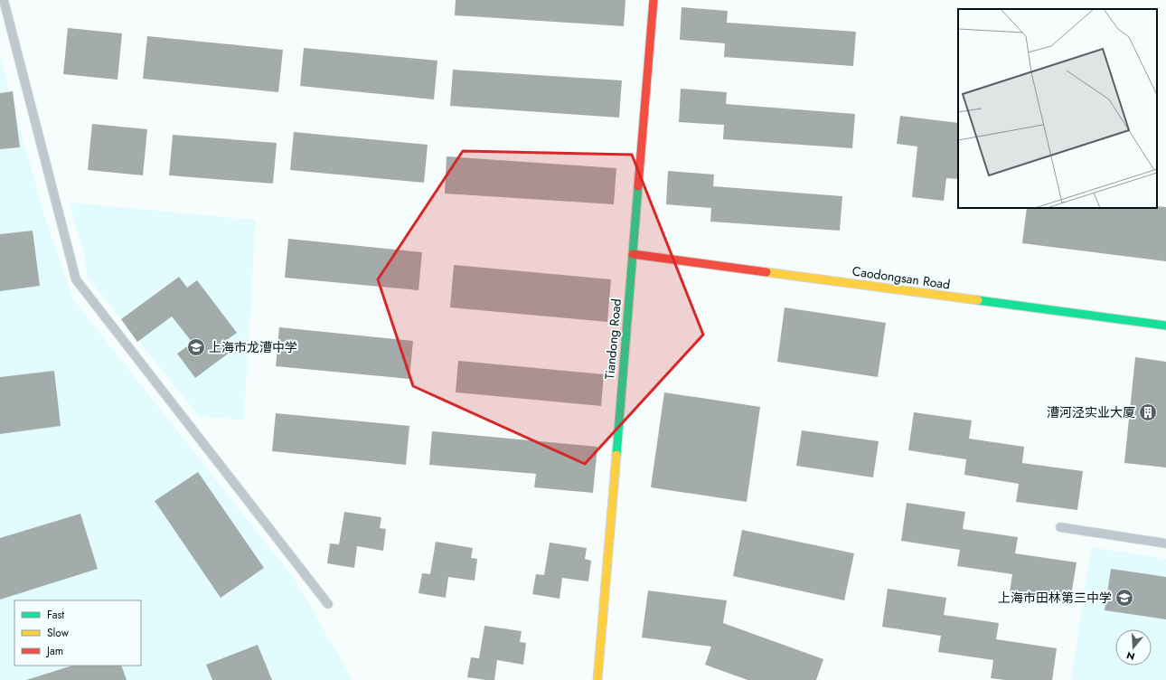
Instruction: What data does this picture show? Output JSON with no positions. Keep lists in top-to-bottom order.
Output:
{
  "streets": {
    "street": ["Caodongsan Road", "Tiandong Road"]
  },
  "crossings": [
    ["Caodongsan Road", "Tiandong Road"]
  ],
  "places": {
    "school or university": ["上海市龙漕中学", "上海市田林第三中学"],
    "building": ["漕河泾实业大厦"]
  },
  "legend": ["Fast", "Slow", "Jam"],
  "north": "bottom"
}
